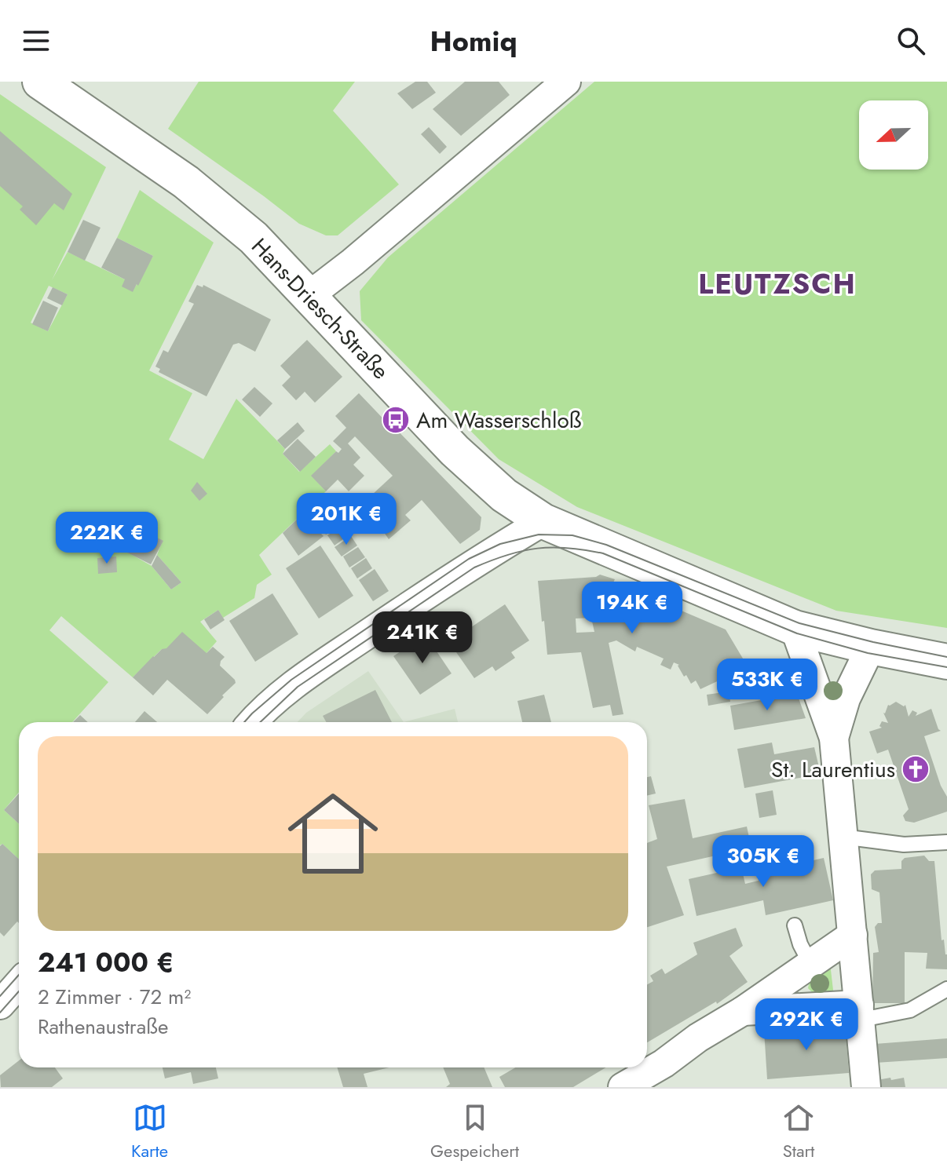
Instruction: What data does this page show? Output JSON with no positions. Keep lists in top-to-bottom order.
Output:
{
  "streets": {
    "main road": ["Hans-Driesch-Straße"]
  },
  "districts": ["LEUTZSCH"],
  "places": {
    "bus stop": ["Am Wasserschloß"],
    "church": ["St. Laurentius"]
  },
  "north": "left",
  "page": {
    "header": "Homiq",
    "price": [
      "201K €",
      "222K €",
      "194K €",
      "241K €",
      "533K €",
      "305K €",
      "292K €"
    ],
    "list": [
      {
        "name": "241 000 €",
        "note": "2 Zimmer · 72 m² · Rathenaustraße"
      }
    ],
    "tabs": ["Karte", "Gespeichert", "Start"]
  }
}
